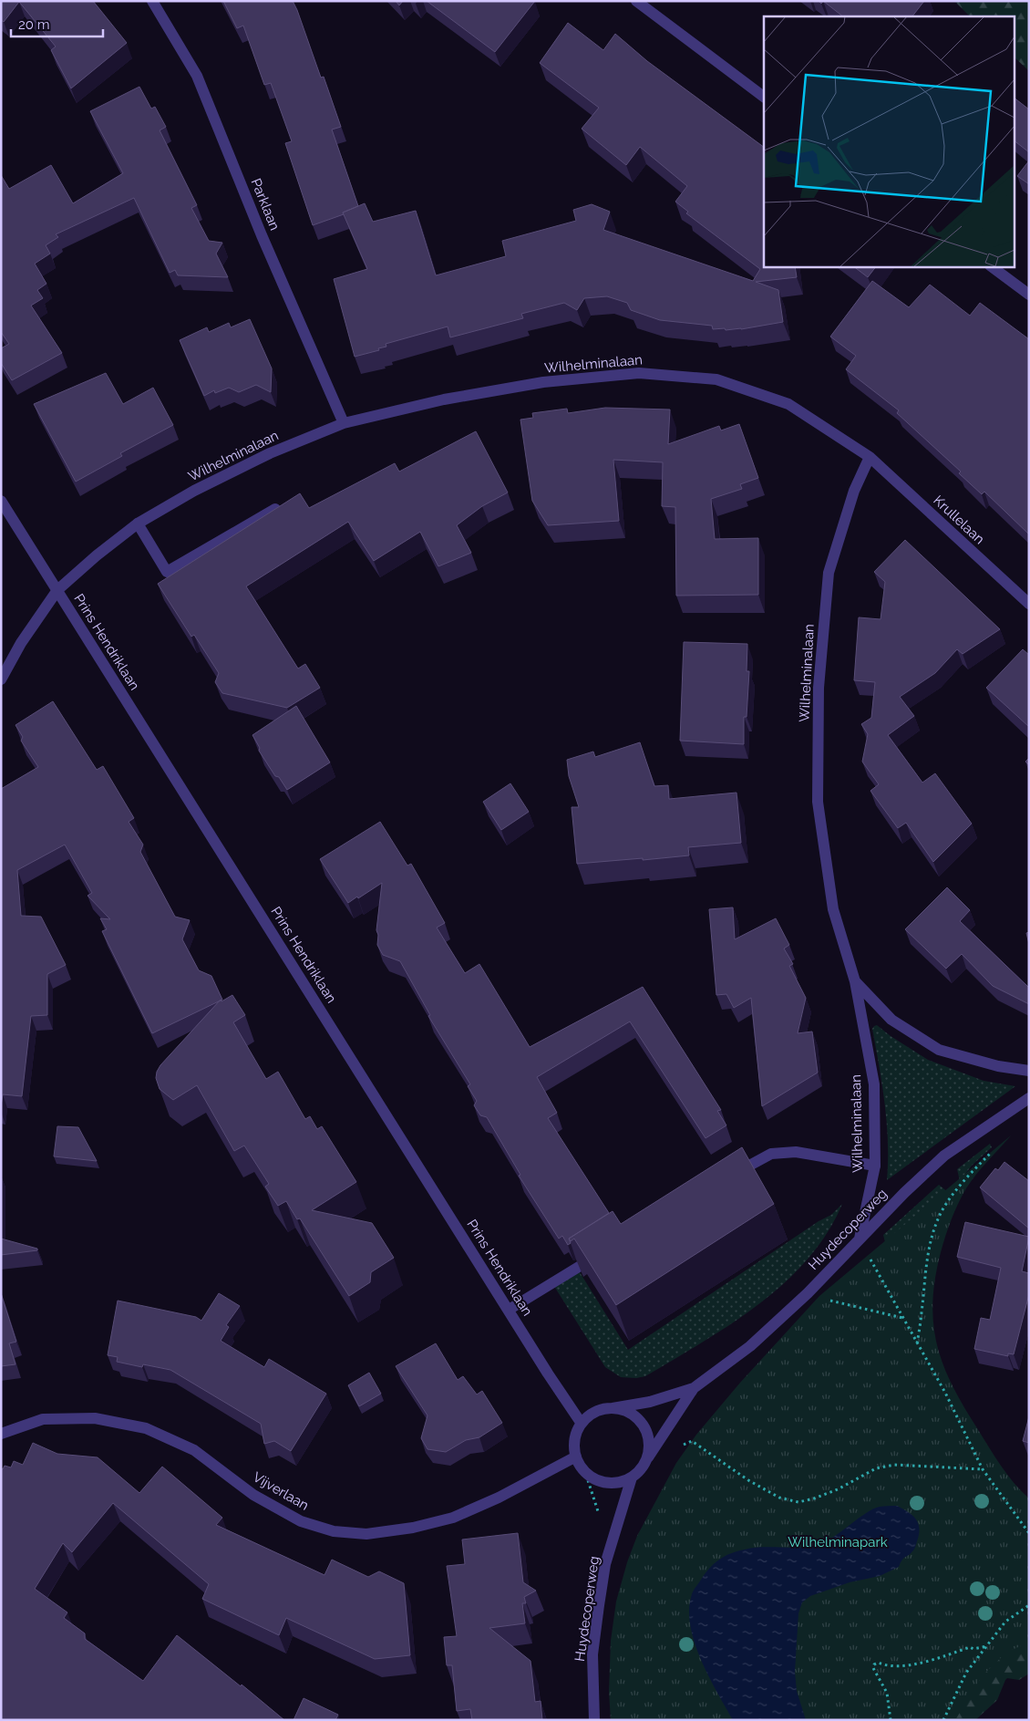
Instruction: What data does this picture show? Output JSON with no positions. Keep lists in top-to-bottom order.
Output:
{
  "streets": {
    "street": [
      "Parklaan",
      "Wilhelminalaan",
      "Krullelaan",
      "Prins Hendriklaan",
      "Huydecoperweg",
      "Vijverlaan"
    ]
  },
  "crossings": [
    ["Parklaan", "Wilhelminalaan"],
    ["Wilhelminalaan", "Krullelaan"],
    ["Wilhelminalaan", "Prins Hendriklaan"],
    ["Wilhelminalaan", "Huydecoperweg"],
    ["Prins Hendriklaan", "Huydecoperweg"],
    ["Prins Hendriklaan", "Vijverlaan"],
    ["Huydecoperweg", "Vijverlaan"]
  ],
  "parks": ["Wilhelminapark"],
  "scale_bar": "20 m"
}
